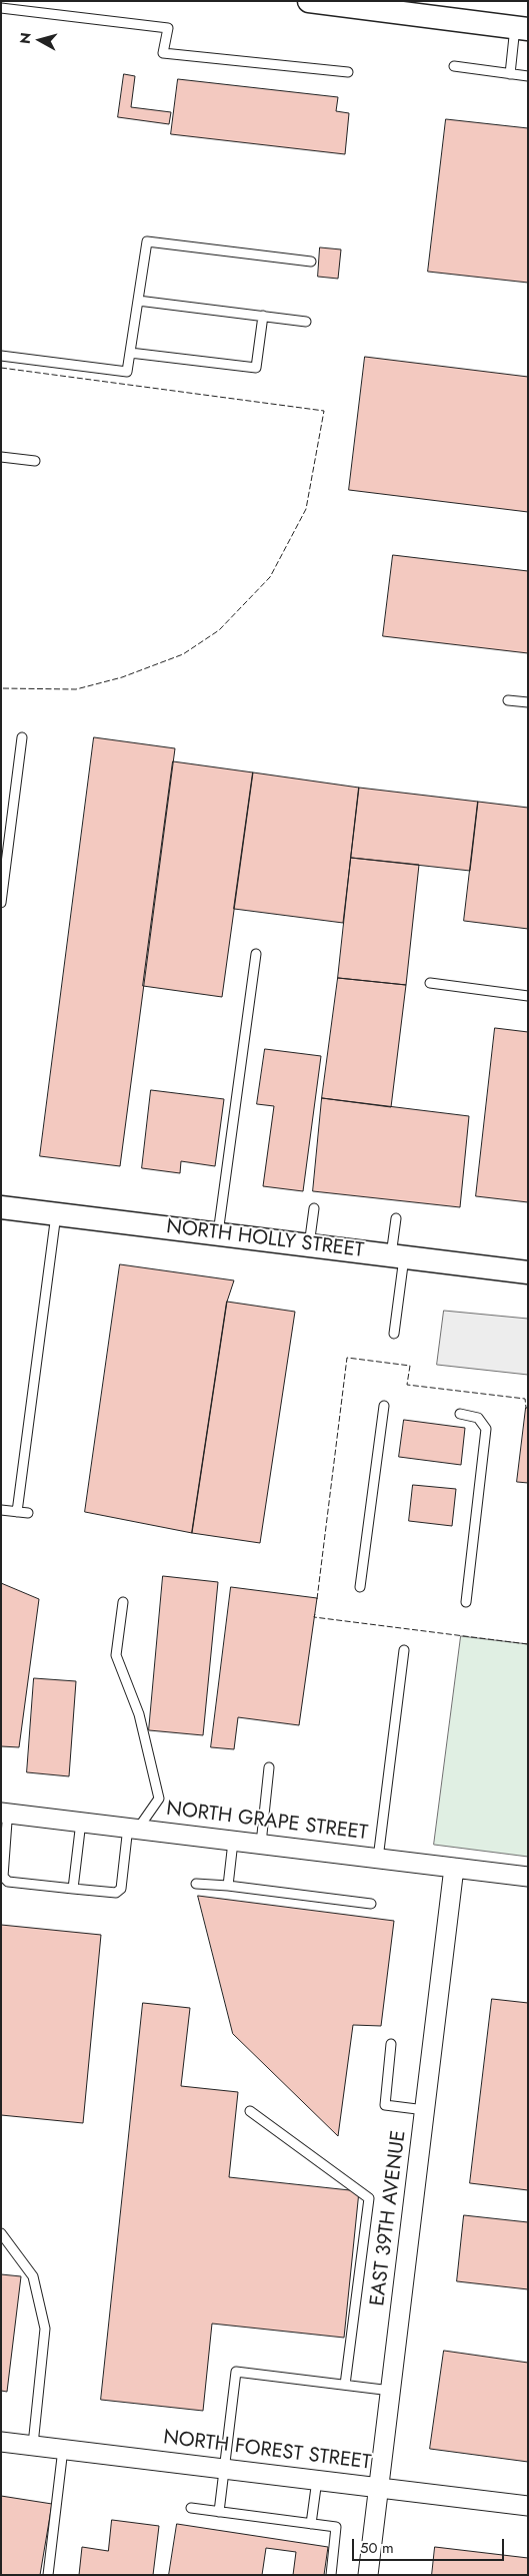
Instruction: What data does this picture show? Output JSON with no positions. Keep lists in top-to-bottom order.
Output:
{
  "streets": {
    "street": [
      "NORTH HOLLY STREET",
      "NORTH GRAPE STREET",
      "EAST 39TH AVENUE",
      "NORTH FOREST STREET"
    ]
  },
  "crossings": [
    ["NORTH GRAPE STREET", "EAST 39TH AVENUE"],
    ["EAST 39TH AVENUE", "NORTH FOREST STREET"]
  ],
  "scale_bar": "50 m",
  "north": "left"
}
